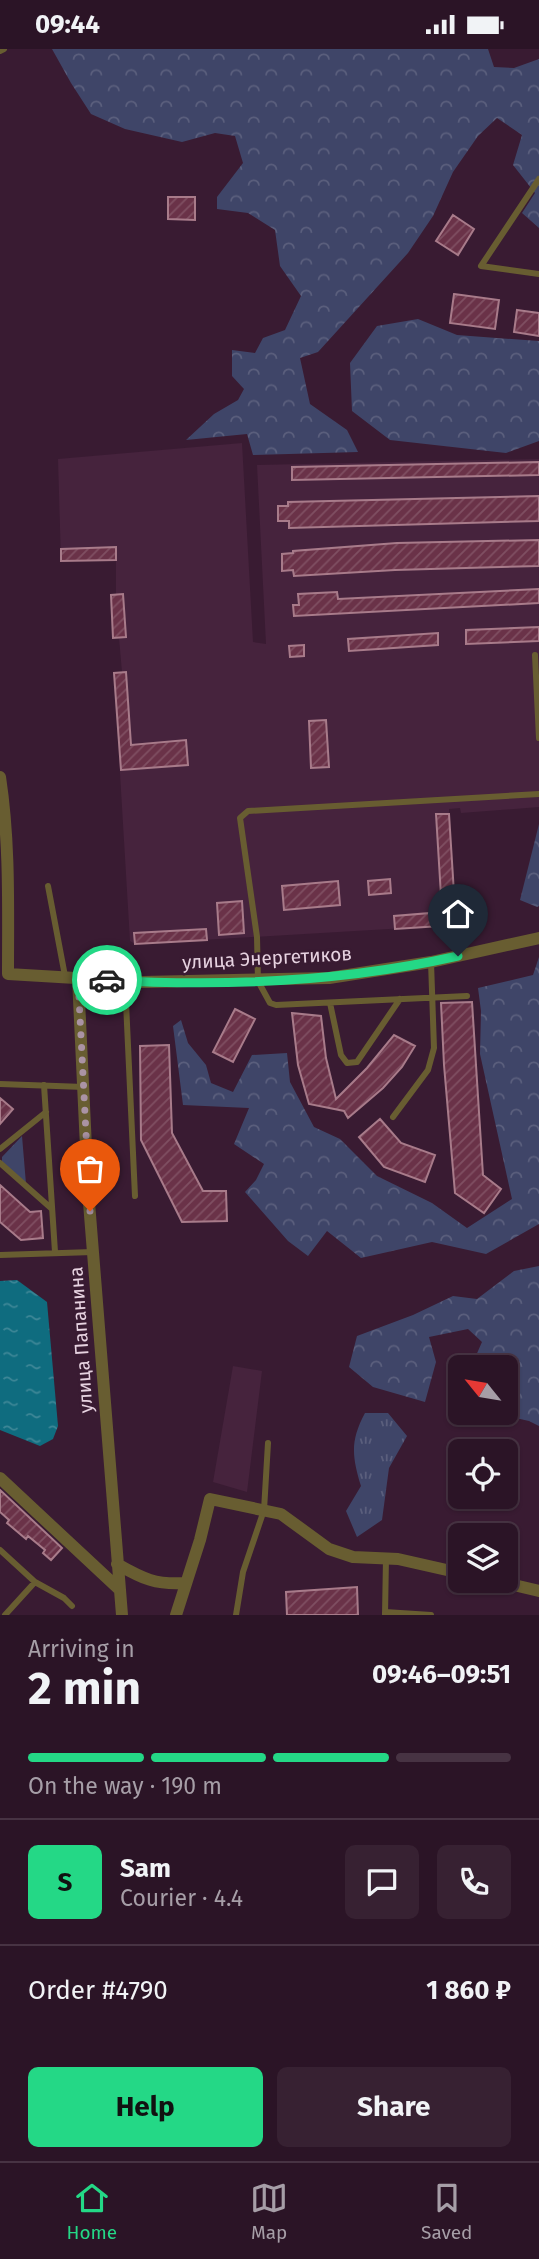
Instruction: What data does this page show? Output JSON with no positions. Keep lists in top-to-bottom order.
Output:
{
  "streets": {
    "street": ["улица Энергетиков", "улица Папанина"]
  },
  "crossings": [
    ["улица Энергетиков", "улица Папанина"]
  ],
  "north": "top left",
  "page": {
    "status": "09:44",
    "heading": ["2 min", "Arriving in", "09:46–09:51"],
    "panel": [
      "Sam",
      "Courier · 4.4",
      "Order #4790",
      "1 860 ₽"
    ],
    "bar": "On the way · 190 m",
    "round": "S",
    "buttons": ["Help", "Share"],
    "tabs": ["Home", "Map", "Saved"]
  }
}
